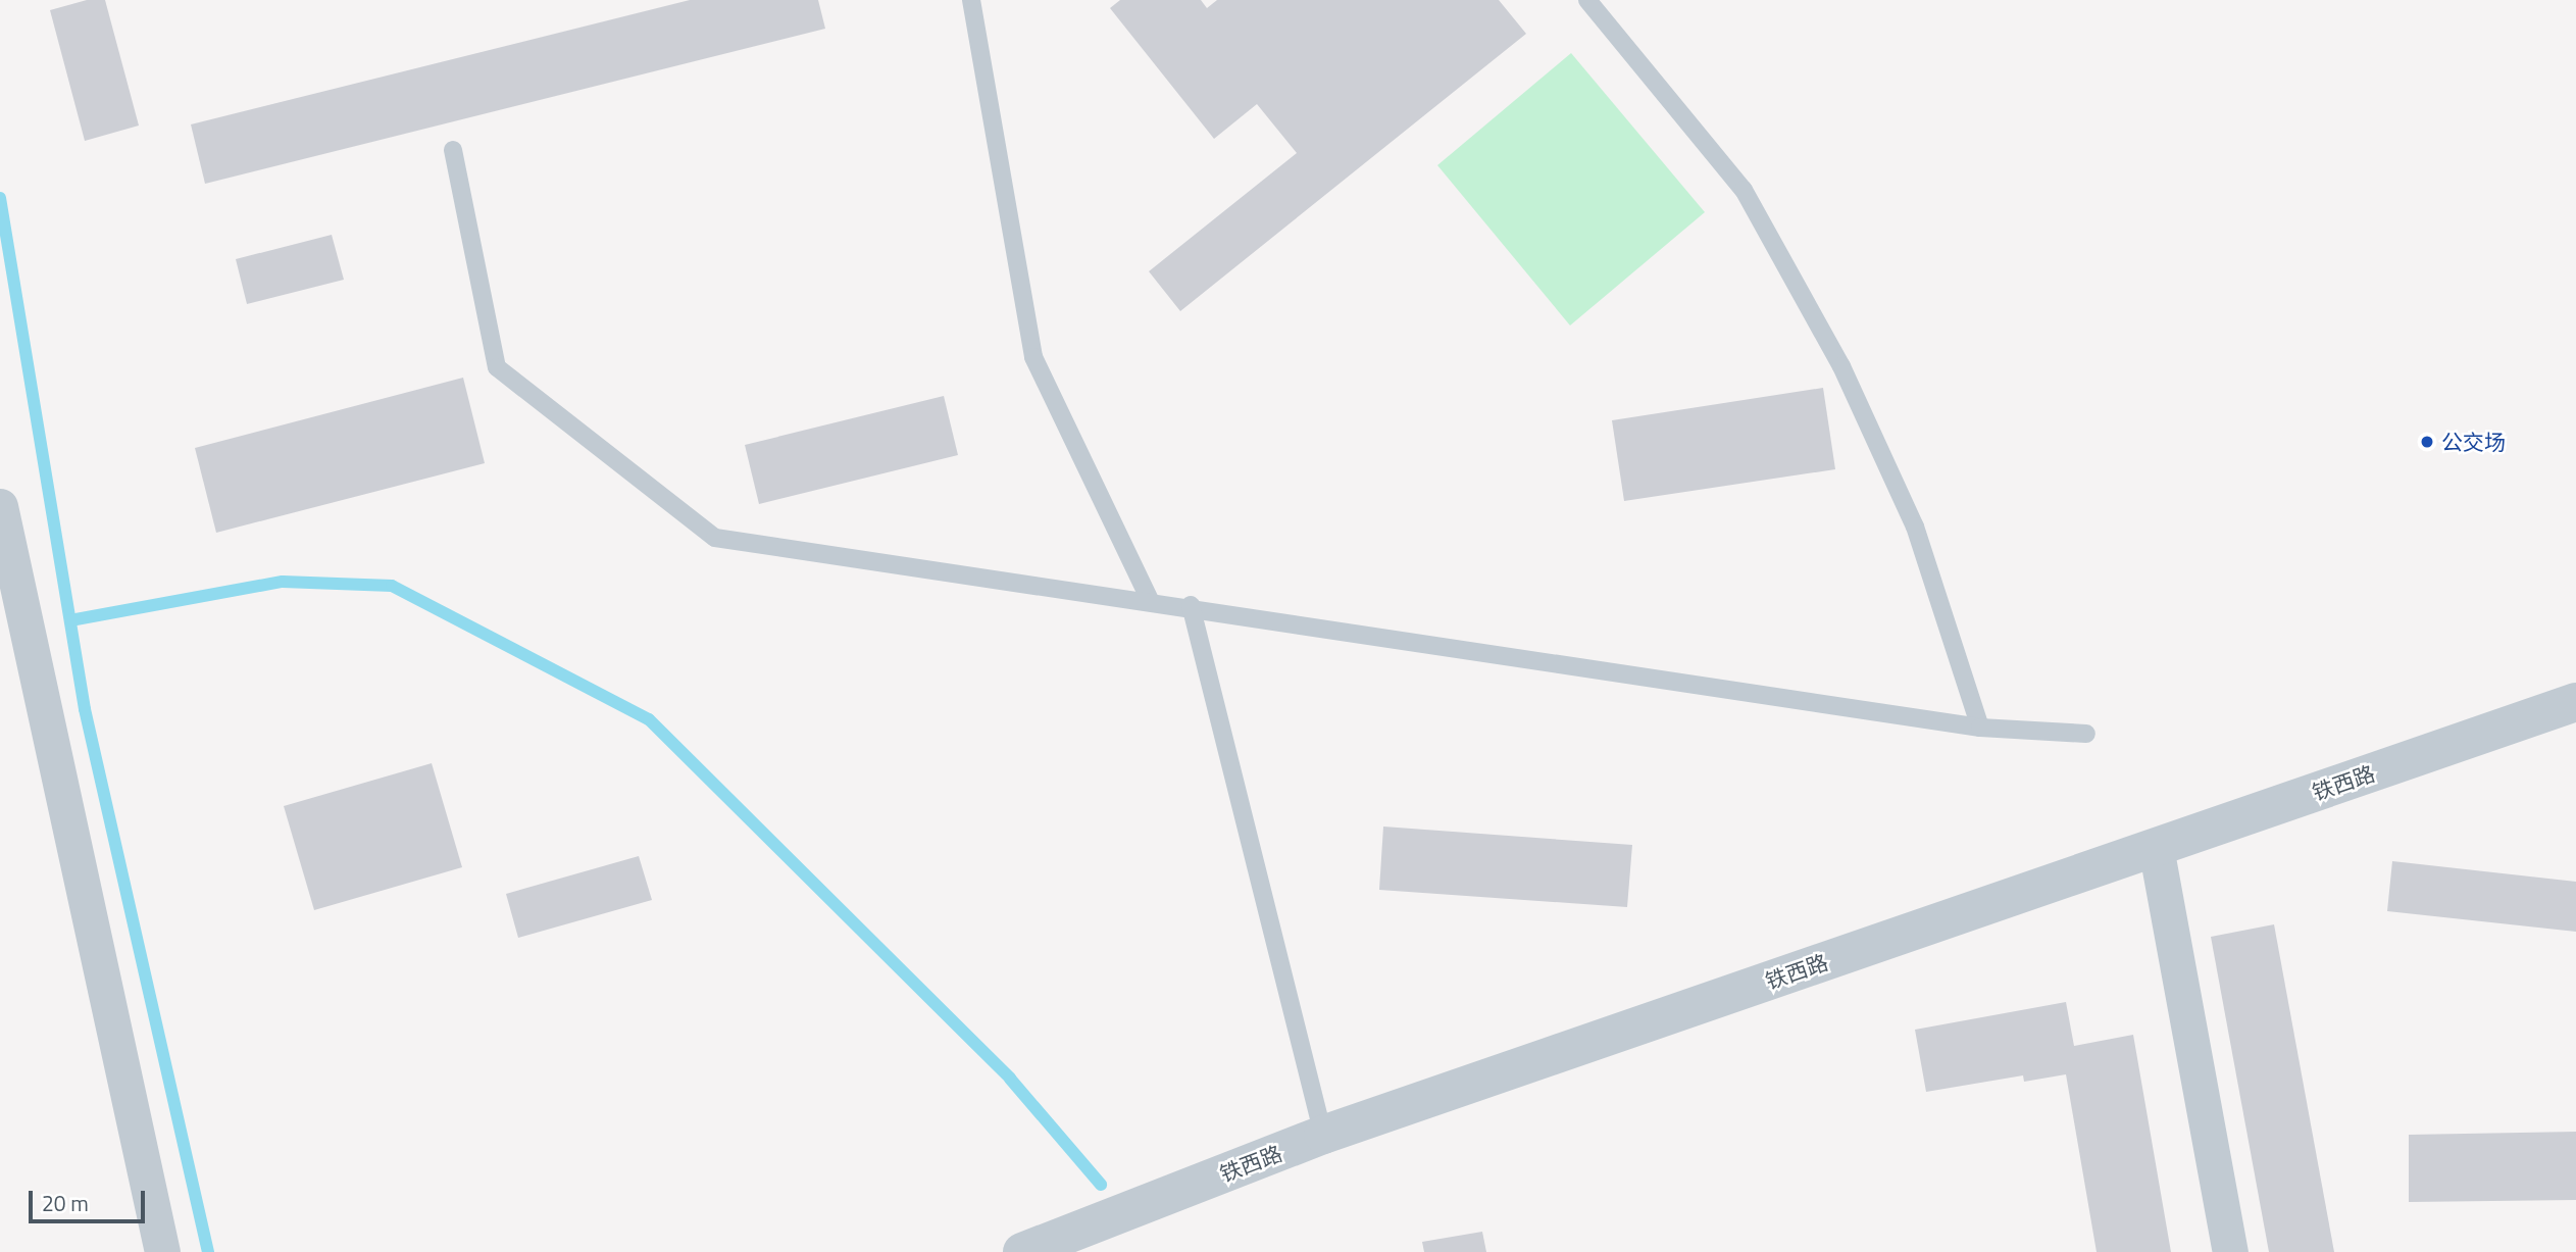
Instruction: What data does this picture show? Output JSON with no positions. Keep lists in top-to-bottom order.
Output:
{
  "streets": {
    "street": ["铁西路"]
  },
  "places": ["公交场"],
  "scale_bar": "20 m"
}
